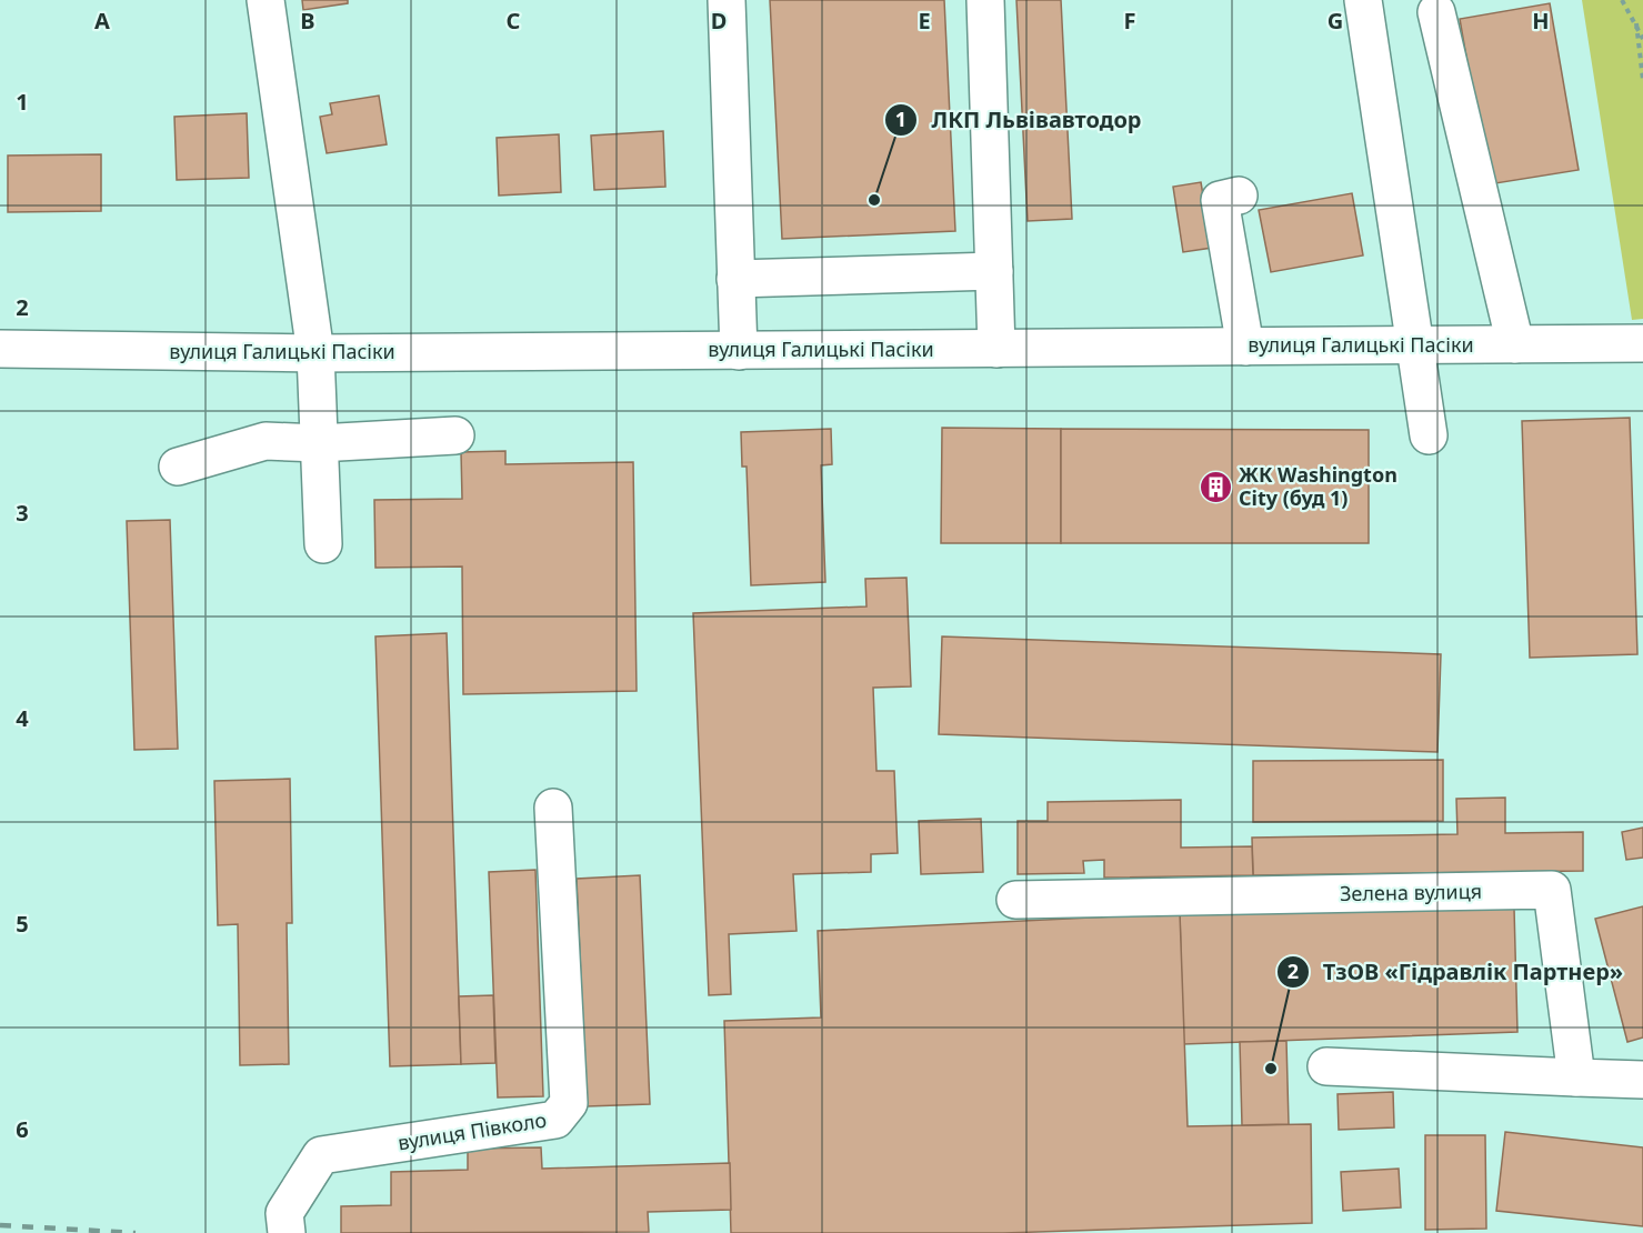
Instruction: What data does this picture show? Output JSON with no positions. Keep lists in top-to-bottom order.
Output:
{
  "streets": {
    "street": ["вулиця Галицькі Пасіки", "Зелена вулиця", "вулиця Півколо"]
  },
  "places": {
    "other": ["ЛКП Львівавтодор", "ТзОВ «Гідравлік Партнер»"],
    "building": ["ЖК Washington City (буд 1)"]
  },
  "grid": {
    "columns": [
      "A",
      "B",
      "C",
      "D",
      "E",
      "F",
      "G",
      "H"
    ],
    "rows": [
      "1",
      "2",
      "3",
      "4",
      "5",
      "6"
    ]
  }
}
